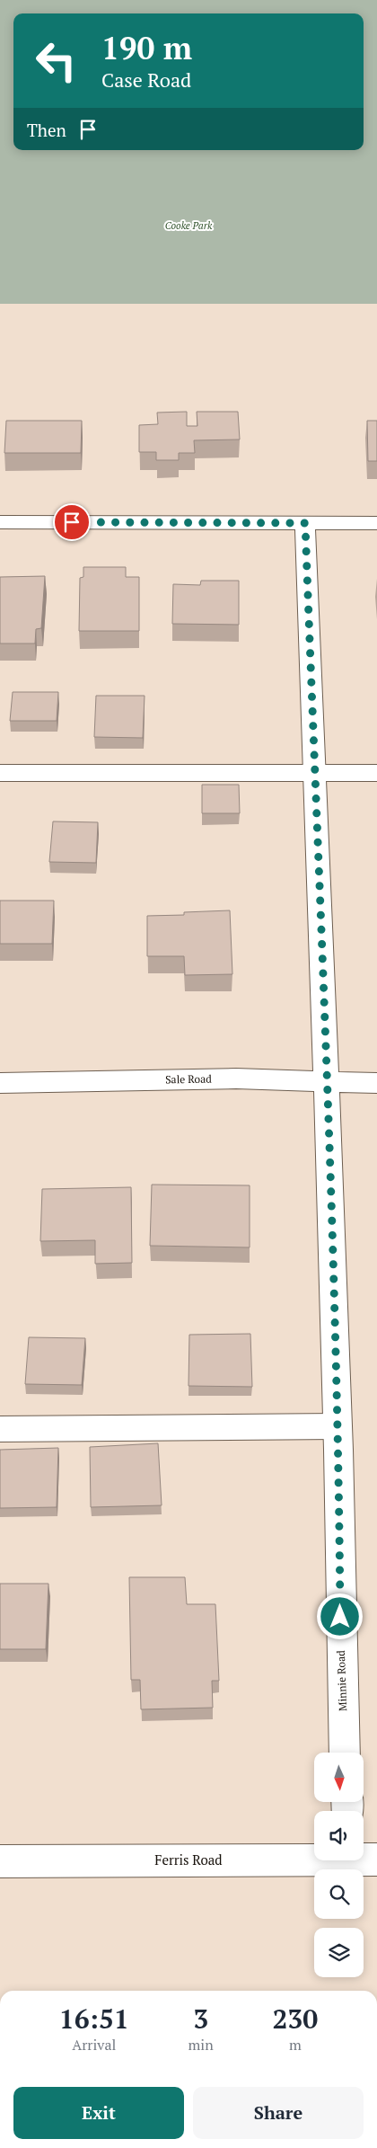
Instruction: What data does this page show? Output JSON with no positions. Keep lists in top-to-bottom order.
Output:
{
  "streets": {
    "street": ["Sale Road", "Minnie Road", "Ferris Road"]
  },
  "crossings": [
    ["Sale Road", "Minnie Road"]
  ],
  "parks": ["Cooke Park"],
  "north": "bottom",
  "page": {
    "turn": ["190 m", "Case Road"],
    "then": "Then",
    "eta": [
      "16:51",
      "Arrival",
      "3",
      "min",
      "230",
      "m"
    ],
    "buttons": ["Exit", "Share"]
  }
}
